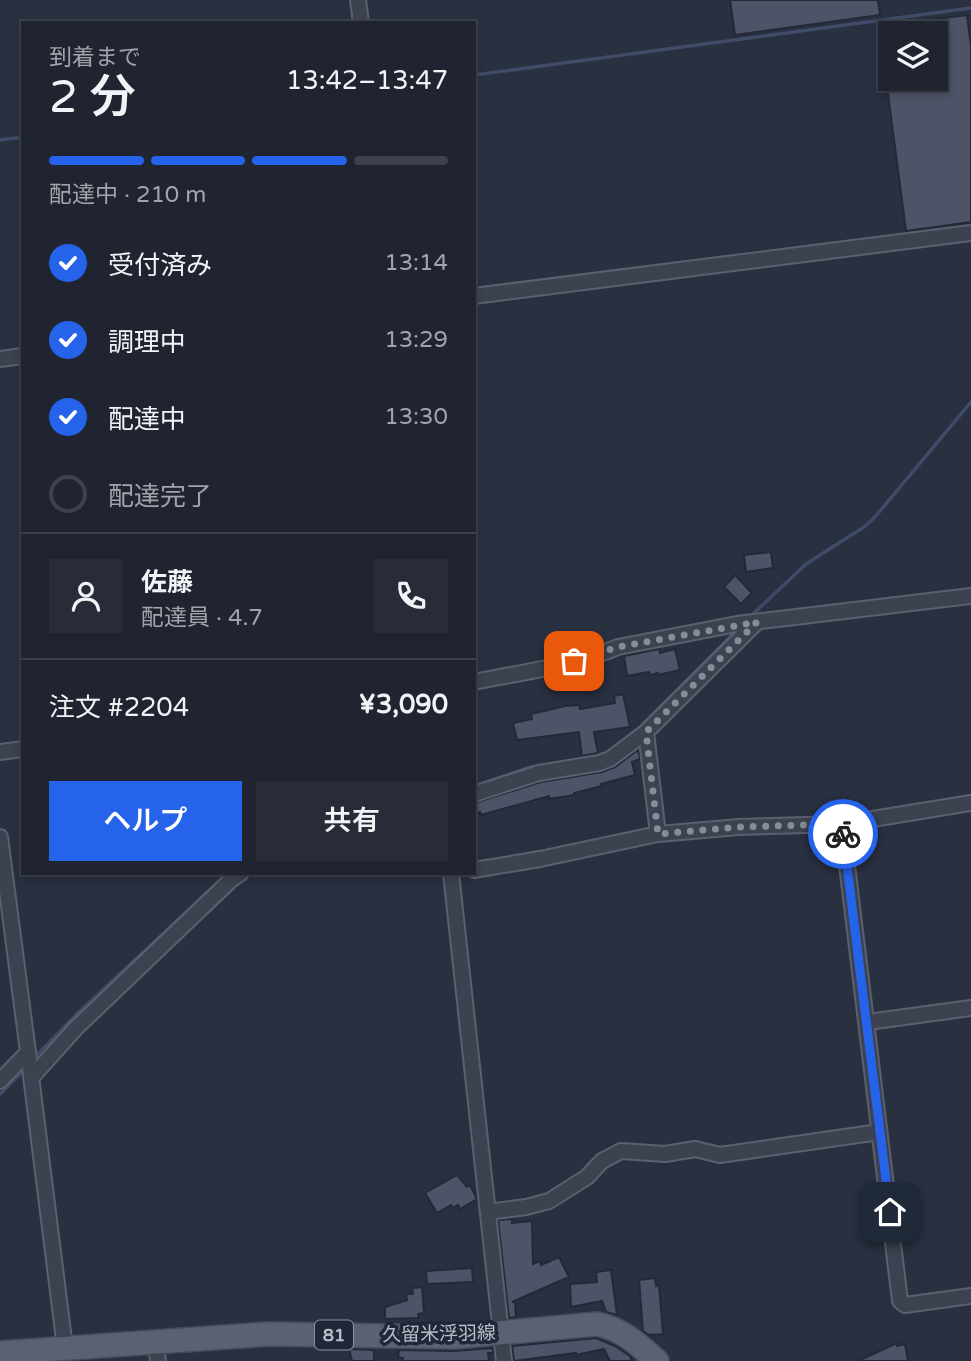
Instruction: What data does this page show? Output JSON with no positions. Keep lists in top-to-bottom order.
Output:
{
  "streets": {
    "main road": ["久留米浮羽線", "81"]
  },
  "page": {
    "heading": ["2 分", "到着まで", "13:42–13:47"],
    "panel": [
      "佐藤",
      "配達員 · 4.7",
      "注文 #2204",
      "¥3,090"
    ],
    "bar": "配達中 · 210 m",
    "list": [
      ["受付済み", "13:14"],
      ["調理中", "13:29"],
      ["配達中", "13:30"],
      "配達完了"
    ],
    "buttons": ["ヘルプ", "共有"]
  }
}
